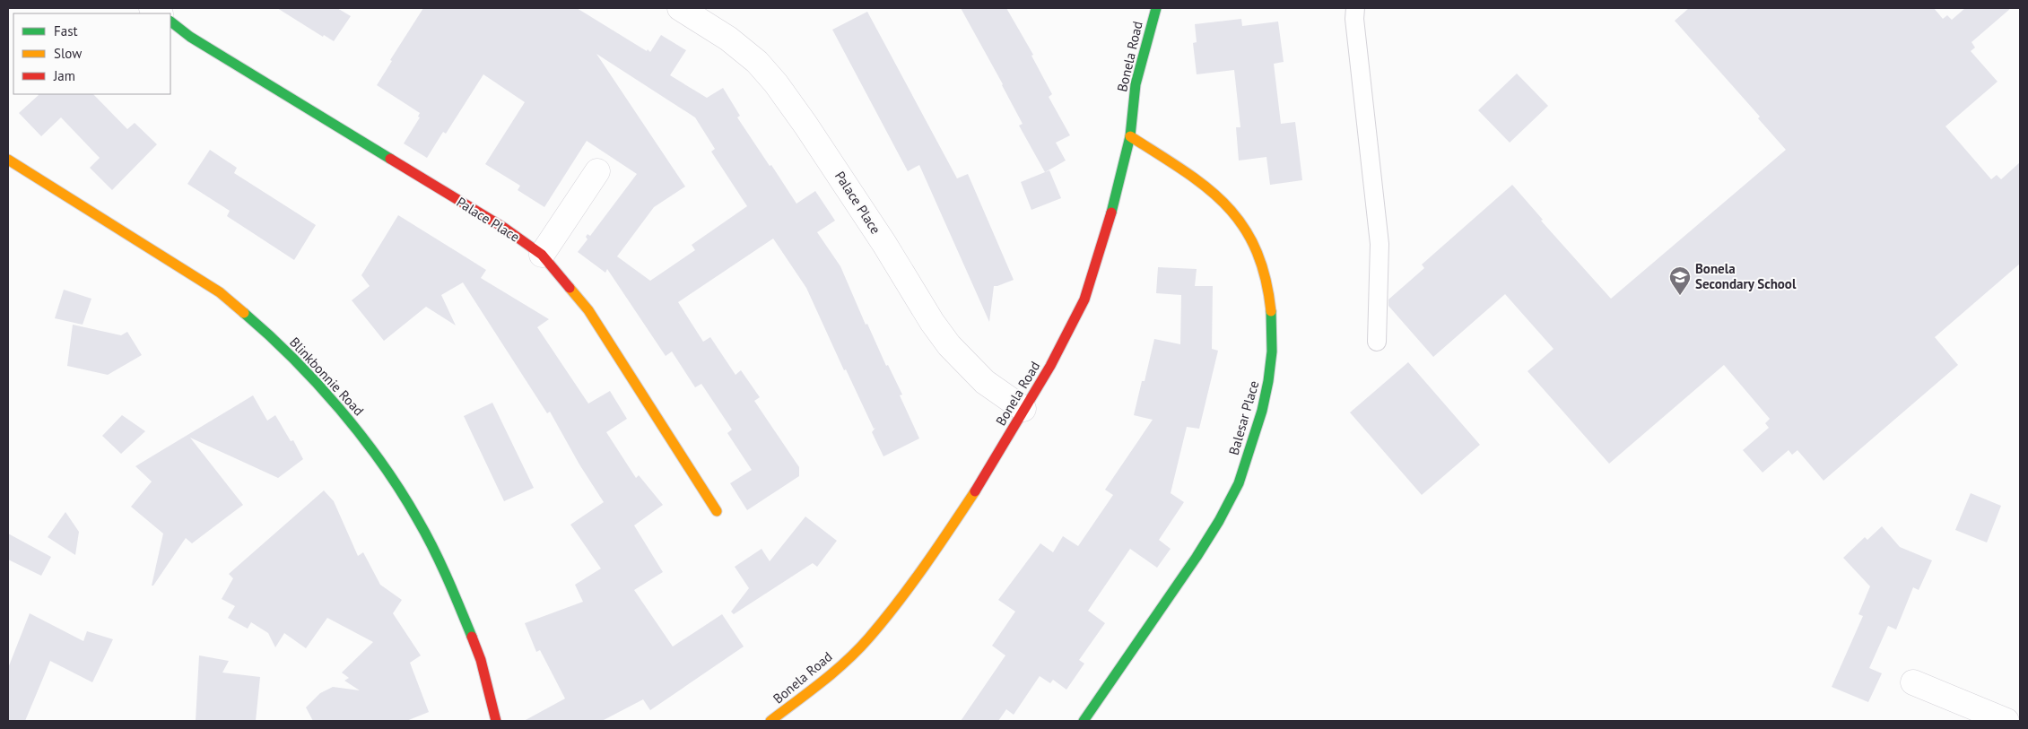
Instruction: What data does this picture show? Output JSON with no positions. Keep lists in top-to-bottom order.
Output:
{
  "streets": {
    "street": [
      "Bonela Road",
      "Palace Place",
      "Blinkbonnie Road",
      "Balesar Place"
    ]
  },
  "crossings": [
    ["Bonela Road", "Palace Place"],
    ["Bonela Road", "Balesar Place"]
  ],
  "places": {
    "school or university": ["Bonela Secondary School"]
  },
  "legend": ["Fast", "Slow", "Jam"]
}
